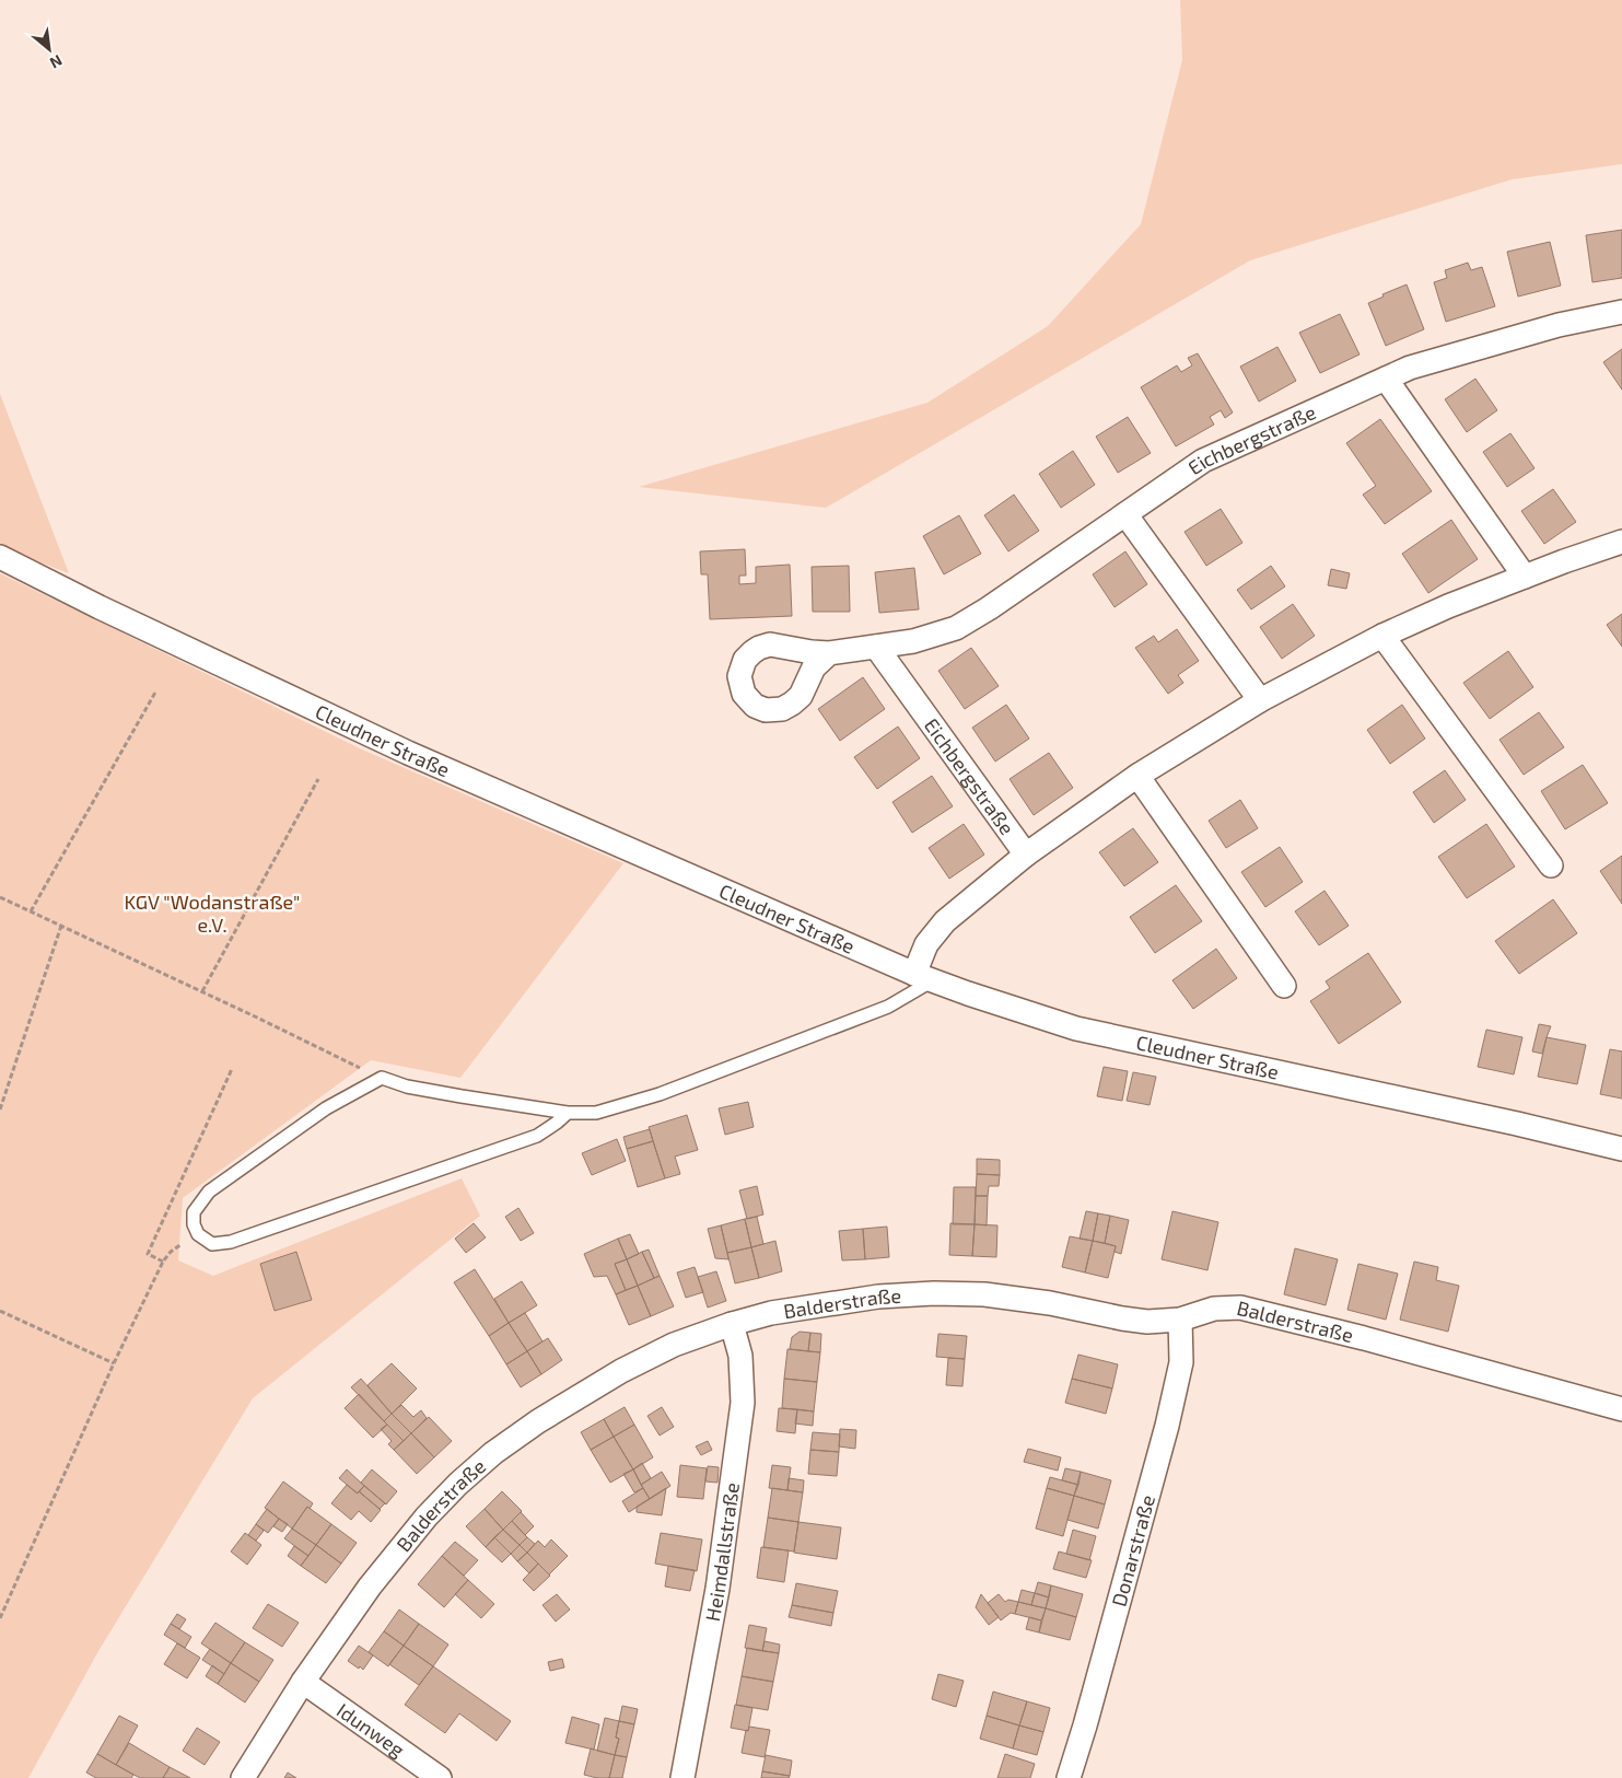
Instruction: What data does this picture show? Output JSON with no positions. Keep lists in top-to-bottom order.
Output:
{
  "streets": {
    "street": [
      "Eichbergstraße",
      "Cleudner Straße",
      "Balderstraße",
      "Donarstraße",
      "Heimdallstraße",
      "Idunweg"
    ]
  },
  "crossings": [
    ["Eichbergstraße", "Cleudner Straße"],
    ["Balderstraße", "Donarstraße"],
    ["Balderstraße", "Heimdallstraße"],
    ["Balderstraße", "Idunweg"]
  ],
  "parks": ["KGV \"Wodanstraße\" e.V."],
  "north": "bottom right"
}
